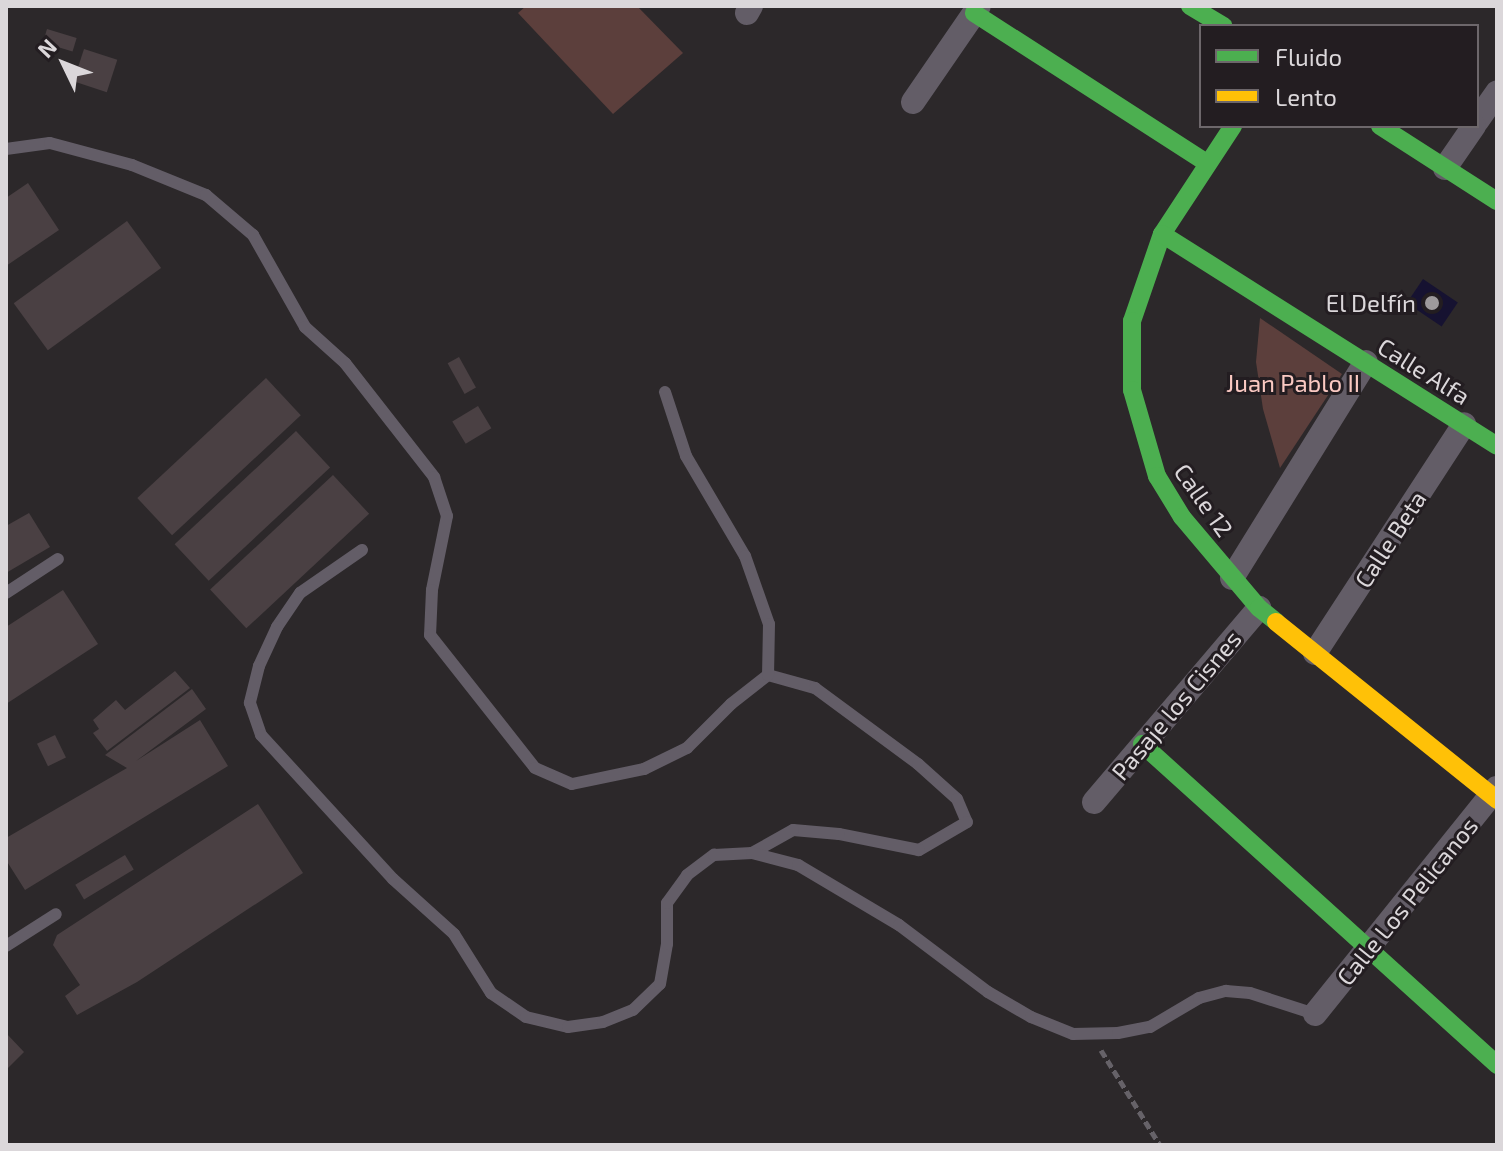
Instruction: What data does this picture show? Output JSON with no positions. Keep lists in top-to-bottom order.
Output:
{
  "streets": {
    "street": [
      "Calle Alfa",
      "Calle 12",
      "Calle Beta",
      "Pasaje los Cisnes",
      "Calle Los Pelicanos"
    ]
  },
  "crossings": [
    ["Calle Alfa", "Calle 12"],
    ["Calle Alfa", "Calle Beta"],
    ["Calle 12", "Calle Beta"],
    ["Calle 12", "Pasaje los Cisnes"],
    ["Calle 12", "Calle Los Pelicanos"]
  ],
  "parks": ["Juan Pablo II"],
  "places": ["El Delfín"],
  "legend": ["Fluido", "Lento"],
  "north": "top left"
}
